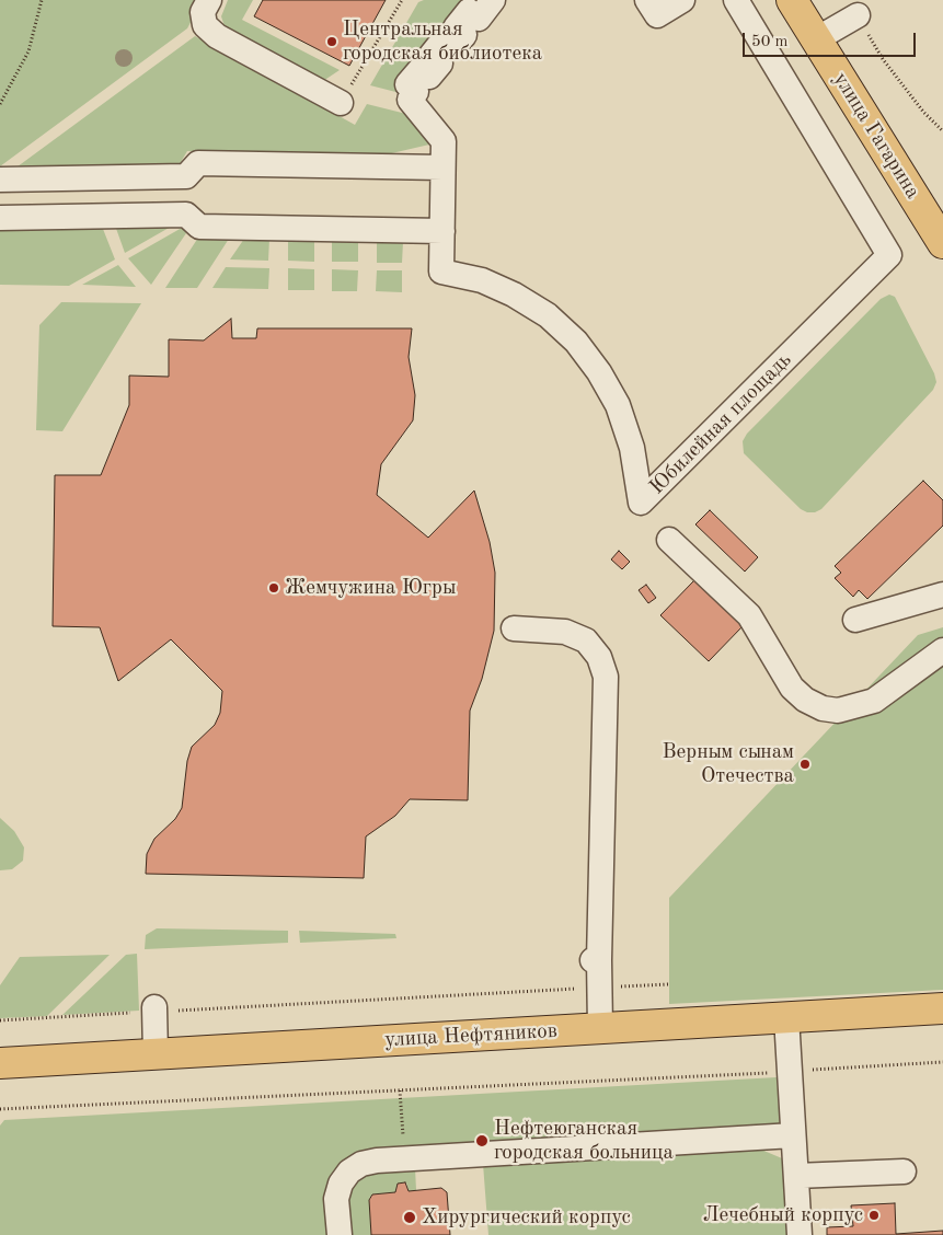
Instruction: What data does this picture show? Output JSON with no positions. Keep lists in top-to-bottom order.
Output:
{
  "streets": {
    "main road": ["улица Гагарина", "улица Нефтяников"],
    "street": ["Юбилейная площадь"]
  },
  "places": [
    "Центральная городская библиотека",
    "Жемчужина Югры",
    "Верным сынам Отечества",
    "Нефтеюганская городская больница",
    "Лечебный корпус",
    "Хирургический корпус"
  ],
  "scale_bar": "50 m"
}
